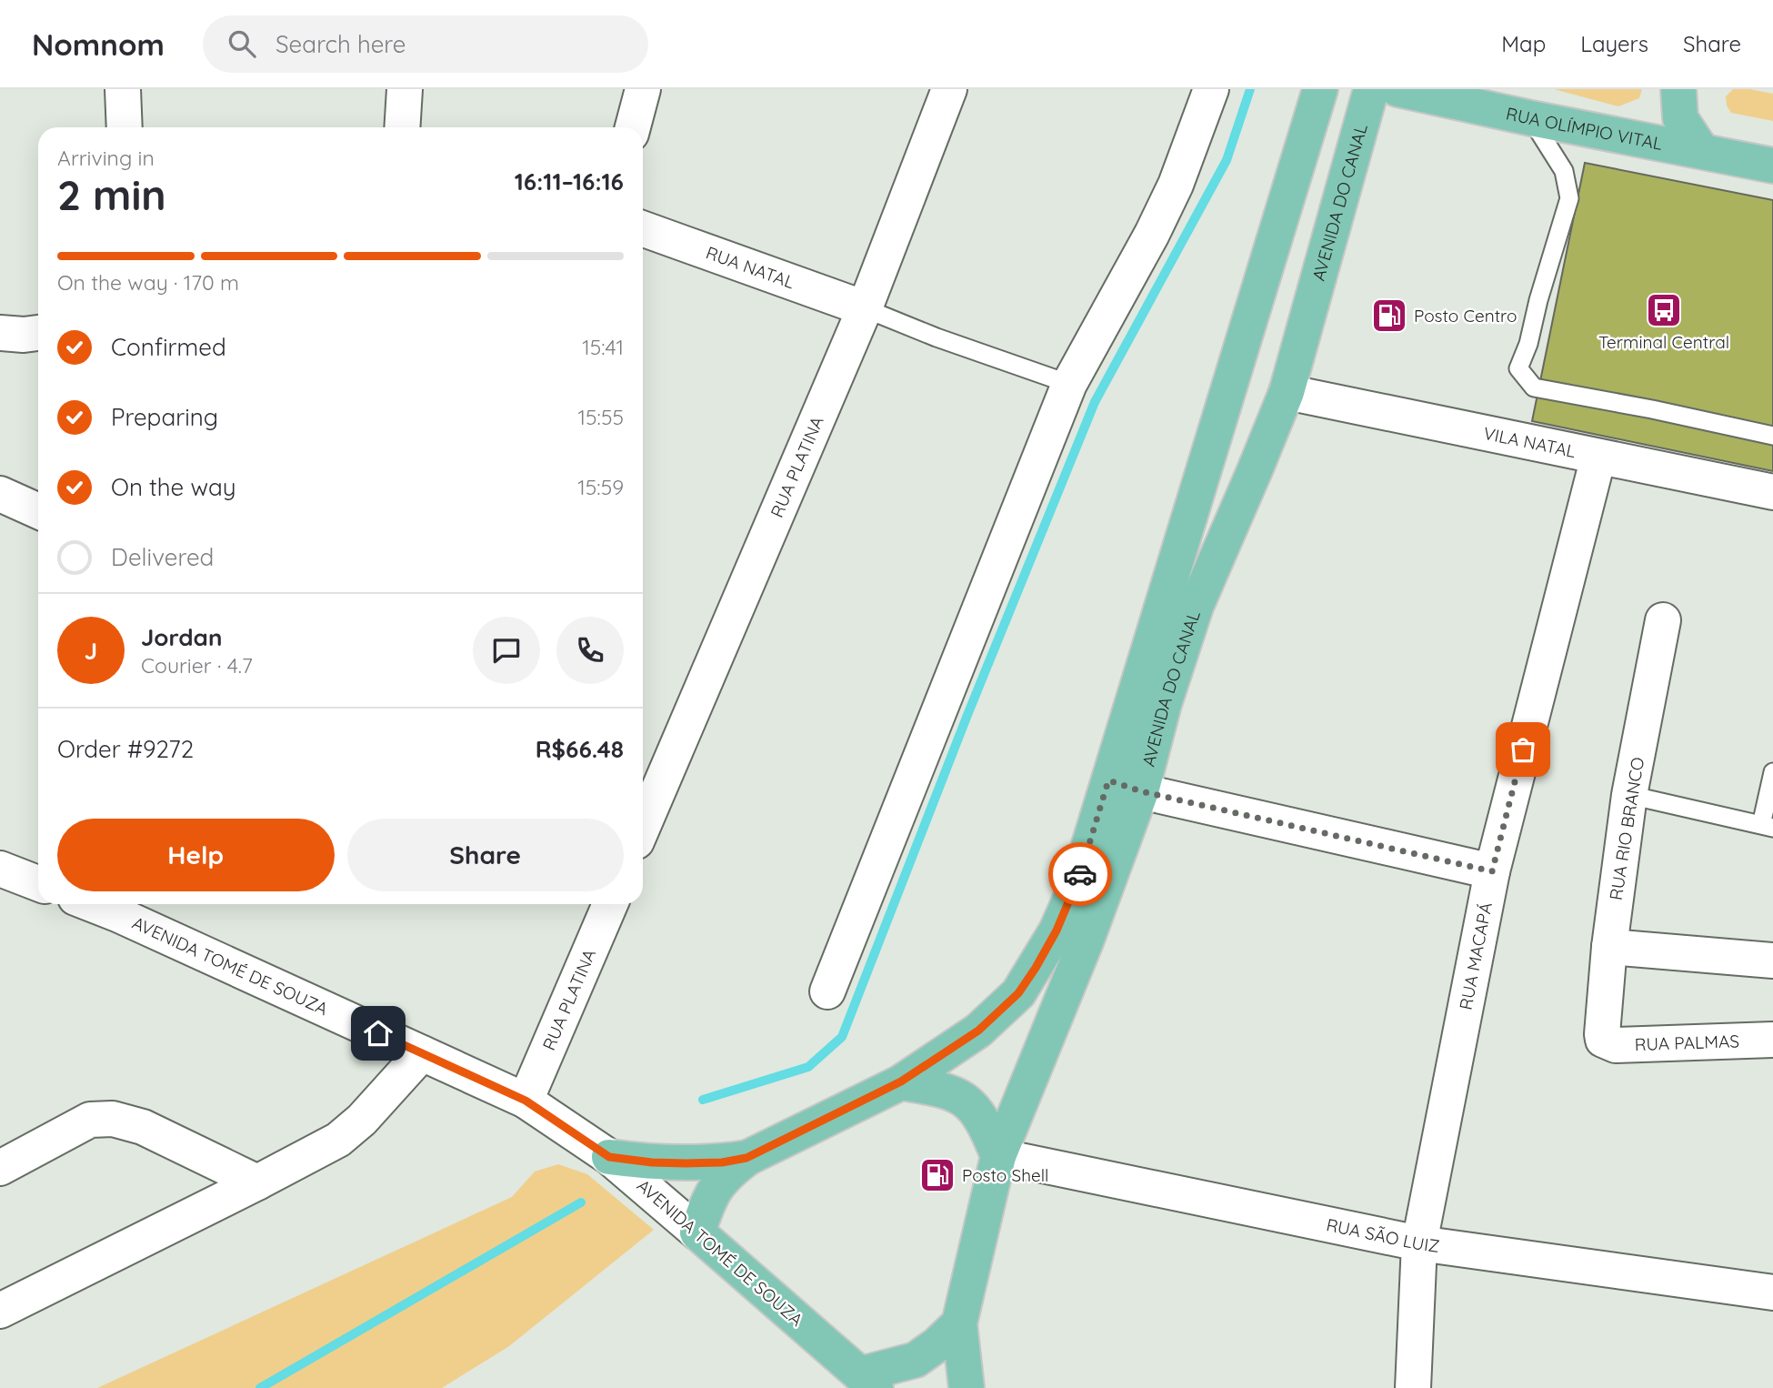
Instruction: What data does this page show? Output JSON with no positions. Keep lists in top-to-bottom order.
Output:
{
  "streets": {
    "main road": ["RUA OLÍMPIO VITAL", "AVENIDA DO CANAL", "AVENIDA TOMÉ DE SOUZA"],
    "street": [
      "RUA NATAL",
      "VILA NATAL",
      "RUA PLATINA",
      "RUA RIO BRANCO",
      "RUA MACAPÁ",
      "RUA PALMAS",
      "RUA SÃO LUIZ"
    ]
  },
  "crossings": [
    ["AVENIDA DO CANAL", "VILA NATAL"],
    ["AVENIDA DO CANAL", "AVENIDA TOMÉ DE SOUZA"],
    ["AVENIDA DO CANAL", "RUA SÃO LUIZ"],
    ["RUA NATAL", "RUA PLATINA"],
    ["VILA NATAL", "RUA MACAPÁ"],
    ["RUA PLATINA", "AVENIDA TOMÉ DE SOUZA"],
    ["RUA RIO BRANCO", "RUA PALMAS"],
    ["RUA MACAPÁ", "RUA SÃO LUIZ"]
  ],
  "places": {
    "bus stop": ["Terminal Central"],
    "fuel station": ["Posto Centro", "Posto Shell"]
  },
  "page": {
    "header": "Nomnom",
    "search": "Search here",
    "nav": ["Map", "Layers", "Share"],
    "heading": ["2 min", "Arriving in", "16:11–16:16"],
    "panel": [
      "Jordan",
      "Courier · 4.7",
      "Order #9272",
      "R$66.48"
    ],
    "bar": "On the way · 170 m",
    "list": [
      ["Confirmed", "15:41"],
      ["Preparing", "15:55"],
      ["On the way", "15:59"],
      "Delivered"
    ],
    "round": "J",
    "buttons": ["Help", "Share"]
  }
}
